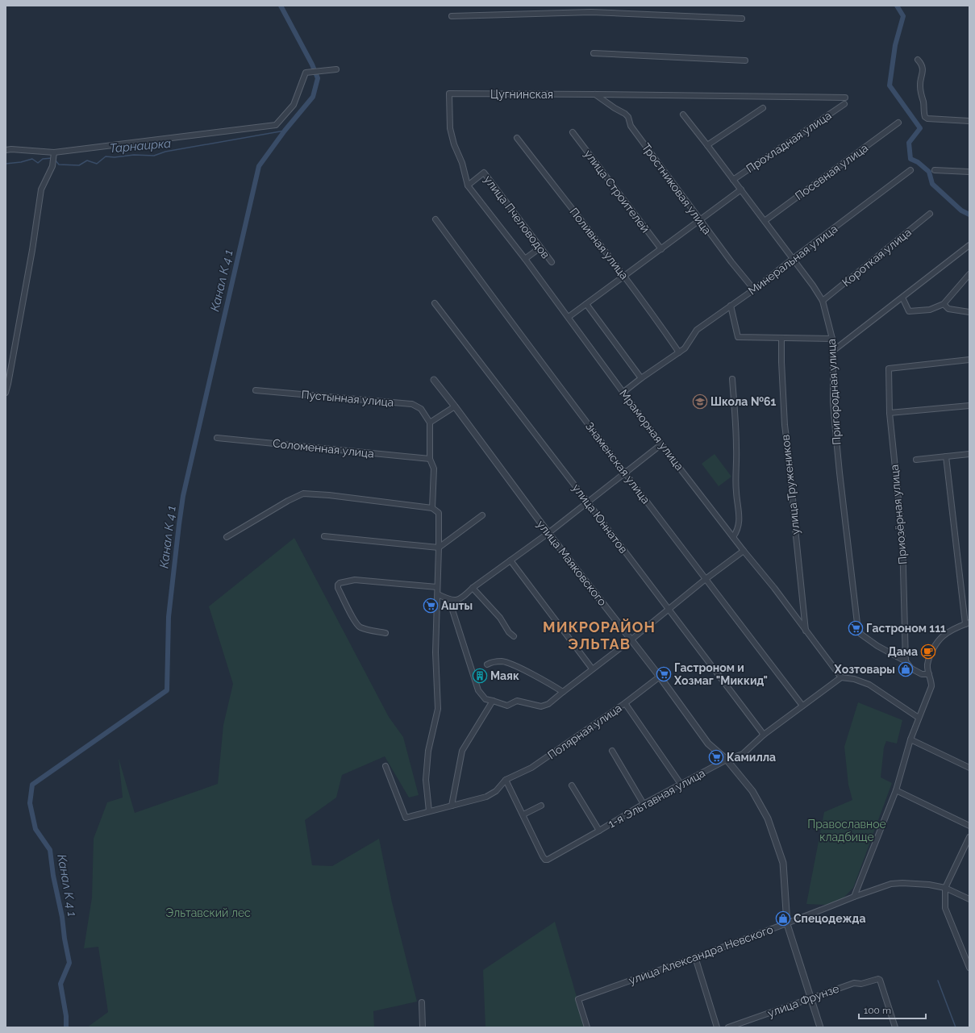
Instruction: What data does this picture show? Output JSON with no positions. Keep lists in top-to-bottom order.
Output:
{
  "streets": {
    "street": [
      "Цугнинская",
      "Прохладная улица",
      "Посевная улица",
      "Тростниковая улица",
      "улица Строителей",
      "улица Пчеловодов",
      "Поливная улица",
      "Короткая улица",
      "Минеральная улица",
      "Пригородная улица",
      "Пустынная улица",
      "Мраморная улица",
      "Соломенная улица",
      "Знаменская улица",
      "улица Тружеников",
      "Приозёрная улица",
      "улица Юннатов",
      "улица Маяковского",
      "Полярная улица",
      "1-я Эльтавная улица",
      "улица Александра Невского",
      "улица Фрунзе"
    ]
  },
  "crossings": [
    ["Цугнинская", "Тростниковая улица"],
    ["Цугнинская", "Мраморная улица"],
    ["Прохладная улица", "Пригородная улица"],
    ["Посевная улица", "Пригородная улица"],
    ["Тростниковая улица", "Минеральная улица"],
    ["улица Пчеловодов", "Мраморная улица"],
    ["Поливная улица", "Минеральная улица"],
    ["Короткая улица", "Пригородная улица"],
    ["Минеральная улица", "Пригородная улица"],
    ["Пригородная улица", "Приозёрная улица"],
    ["Мраморная улица", "улица Тружеников"],
    ["Мраморная улица", "1-я Эльтавная улица"],
    ["Знаменская улица", "1-я Эльтавная улица"],
    ["улица Юннатов", "1-я Эльтавная улица"],
    ["улица Маяковского", "Полярная улица"],
    ["улица Маяковского", "1-я Эльтавная улица"],
    ["улица Маяковского", "улица Александра Невского"],
    ["улица Маяковского", "улица Фрунзе"]
  ],
  "districts": ["МИКРОРАЙОН ЭЛЬТАВ"],
  "water": ["Тарнаирка", "Канал К 4 1"],
  "parks": ["Православное кладбище", "Эльтавский лес"],
  "places": {
    "school or university": ["Школа №61"],
    "supermarket": [
      "Ашты",
      "Гастроном 111",
      "Гастроном и Хозмаг \"Миккид\"",
      "Камилла"
    ],
    "cafe": ["Дама"],
    "shop": ["Хозтовары", "Спецодежда"],
    "building": ["Маяк"]
  },
  "scale_bar": "100 m"
}
